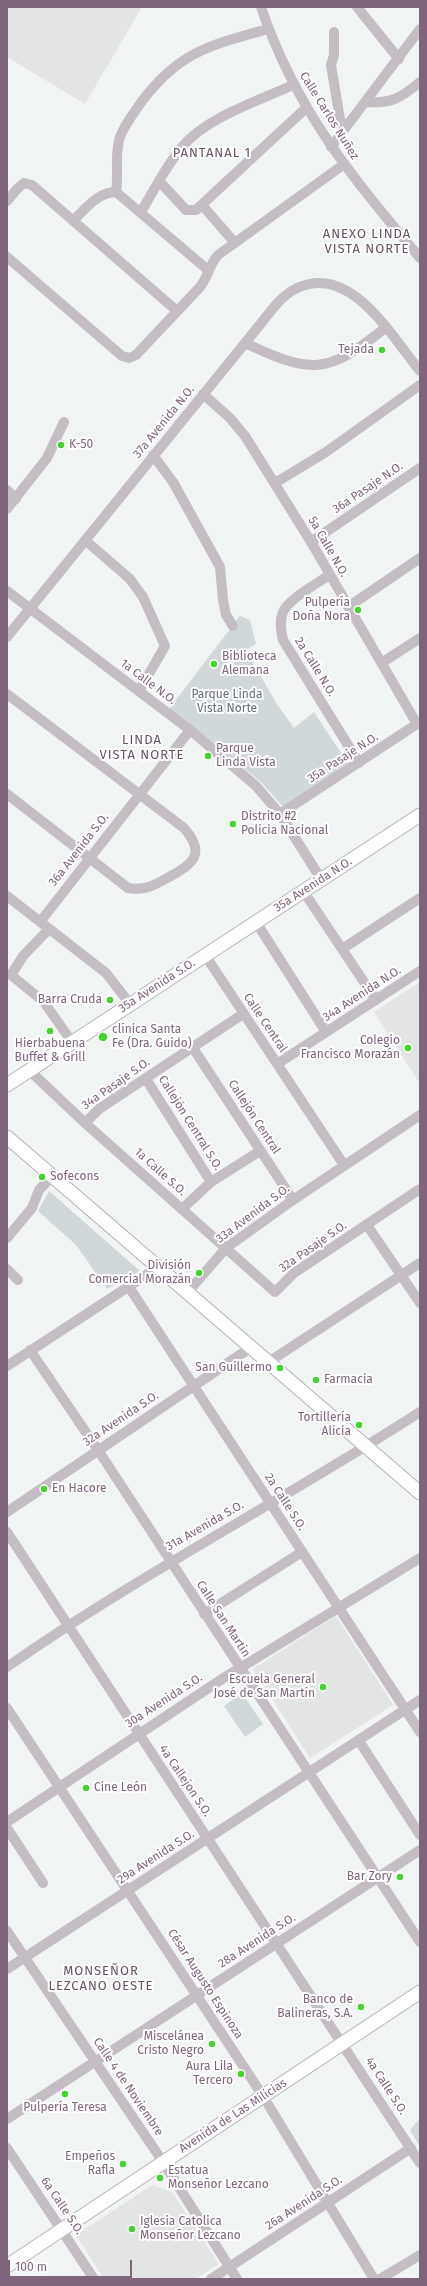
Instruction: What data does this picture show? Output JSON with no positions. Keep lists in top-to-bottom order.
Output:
{
  "streets": {
    "main road": ["35a Avenida N.O.", "35a Avenida S.O.", "Avenida de Las Milicias"],
    "street": [
      "Calle Carlos Nuñez",
      "37a Avenida N.O.",
      "36a Pasaje N.O.",
      "5a Calle N.O.",
      "2a Calle N.O.",
      "1a Calle N.O.",
      "35a Pasaje N.O.",
      "36a Avenida S.O.",
      "34a Avenida N.O.",
      "Calle Central",
      "34a Pasaje S.O.",
      "Callejón Central",
      "Callejón Central S.O.",
      "1a Calle S.O.",
      "33a Avenida S.O.",
      "32a Pasaje S.O.",
      "32a Avenida S.O.",
      "2a Calle S.O.",
      "31a Avenida S.O.",
      "Calle San Martin",
      "30a Avenida S.O.",
      "4a Callejon S.O.",
      "29a Avenida S.O.",
      "28a Avenida S.O.",
      "César Augusto Espinoza",
      "4a Calle S.O.",
      "Calle 4 de Noviembre",
      "26a Avenida S.O.",
      "6a Calle S.O."
    ]
  },
  "crossings": [
    ["37a Avenida N.O.", "5a Calle N.O."],
    ["37a Avenida N.O.", "1a Calle N.O."],
    ["36a Pasaje N.O.", "5a Calle N.O."],
    ["5a Calle N.O.", "2a Calle N.O."],
    ["5a Calle N.O.", "35a Pasaje N.O."],
    ["2a Calle N.O.", "35a Pasaje N.O."],
    ["1a Calle N.O.", "35a Pasaje N.O."],
    ["1a Calle N.O.", "36a Avenida S.O."],
    ["1a Calle N.O.", "35a Avenida N.O."],
    ["35a Avenida N.O.", "35a Avenida S.O."],
    ["35a Avenida N.O.", "Calle Central"],
    ["35a Avenida S.O.", "Calle Central"],
    ["35a Avenida S.O.", "1a Calle S.O."],
    ["34a Avenida N.O.", "Calle Central"],
    ["Calle Central", "34a Pasaje S.O."],
    ["Calle Central", "33a Avenida S.O."],
    ["34a Pasaje S.O.", "Callejón Central"],
    ["34a Pasaje S.O.", "Callejón Central S.O."],
    ["34a Pasaje S.O.", "1a Calle S.O."],
    ["Callejón Central", "33a Avenida S.O."],
    ["1a Calle S.O.", "33a Avenida S.O."],
    ["1a Calle S.O.", "32a Pasaje S.O."],
    ["32a Avenida S.O.", "2a Calle S.O."],
    ["32a Avenida S.O.", "Calle San Martin"],
    ["2a Calle S.O.", "31a Avenida S.O."],
    ["2a Calle S.O.", "30a Avenida S.O."],
    ["2a Calle S.O.", "29a Avenida S.O."],
    ["31a Avenida S.O.", "Calle San Martin"],
    ["31a Avenida S.O.", "4a Callejon S.O."],
    ["Calle San Martin", "30a Avenida S.O."],
    ["Calle San Martin", "29a Avenida S.O."],
    ["Calle San Martin", "28a Avenida S.O."],
    ["30a Avenida S.O.", "4a Callejon S.O."],
    ["30a Avenida S.O.", "César Augusto Espinoza"],
    ["4a Callejon S.O.", "29a Avenida S.O."],
    ["4a Callejon S.O.", "28a Avenida S.O."],
    ["4a Callejon S.O.", "4a Calle S.O."],
    ["4a Callejon S.O.", "Avenida de Las Milicias"],
    ["29a Avenida S.O.", "César Augusto Espinoza"],
    ["29a Avenida S.O.", "Calle 4 de Noviembre"],
    ["28a Avenida S.O.", "César Augusto Espinoza"],
    ["28a Avenida S.O.", "Calle 4 de Noviembre"],
    ["César Augusto Espinoza", "Avenida de Las Milicias"],
    ["César Augusto Espinoza", "26a Avenida S.O."],
    ["4a Calle S.O.", "Avenida de Las Milicias"],
    ["4a Calle S.O.", "26a Avenida S.O."],
    ["Calle 4 de Noviembre", "Avenida de Las Milicias"],
    ["Calle 4 de Noviembre", "26a Avenida S.O."],
    ["Avenida de Las Milicias", "6a Calle S.O."]
  ],
  "districts": [
    "PANTANAL 1",
    "ANEXO LINDA VISTA NORTE",
    "LINDA VISTA NORTE",
    "MONSEÑOR LEZCANO OESTE"
  ],
  "parks": ["Parque Linda Vista Norte"],
  "places": [
    "Tejada",
    "K-50",
    "Pulpería Doña Nora",
    "Biblioteca Alemana",
    "Parque Linda Vista",
    "Distrito #2 Policia Nacional",
    "Barra Cruda",
    "Hierbabuena Buffet & Grill",
    "clínica Santa Fe (Dra. Guido)",
    "Colegio Francisco Morazán",
    "Sofecons",
    "División Comercial Morazán",
    "San Guillermo",
    "Farmacia",
    "Tortillería Alicia",
    "En Hacore",
    "Escuela General José de San Martín",
    "Cine León",
    "Bar Zory",
    "Banco de Balineras, S.A.",
    "Miscelánea Cristo Negro",
    "Aura Lila Tercero",
    "Pulpería Teresa",
    "Empeños Rafla",
    "Estatua Monseñor Lezcano",
    "Iglesia Catolica Monseñor Lezcano"
  ],
  "scale_bar": "100 m"
}
